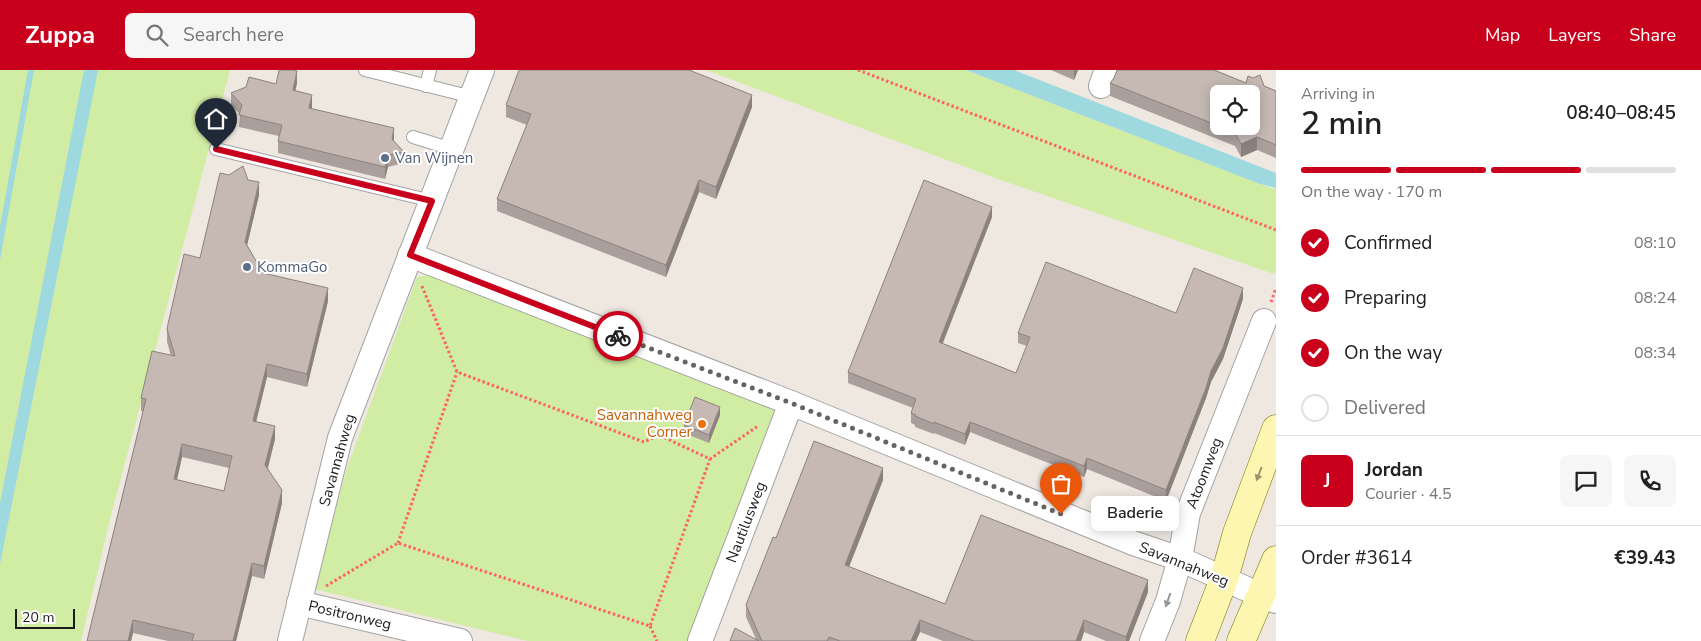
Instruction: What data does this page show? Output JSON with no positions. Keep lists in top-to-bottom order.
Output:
{
  "streets": {
    "street": [
      "Savannahweg",
      "Atoomweg",
      "Nautilusweg",
      "Positronweg"
    ]
  },
  "crossings": [
    ["Savannahweg", "Atoomweg"],
    ["Savannahweg", "Nautilusweg"],
    ["Savannahweg", "Positronweg"]
  ],
  "places": [
    "Van Wijnen",
    "KommaGo",
    "Savannahweg Corner",
    "Baderie"
  ],
  "scale_bar": "20 m",
  "page": {
    "header": "Zuppa",
    "search": "Search here",
    "nav": ["Map", "Layers", "Share"],
    "heading": ["2 min", "Arriving in", "08:40–08:45"],
    "panel": [
      "Jordan",
      "Courier · 4.5",
      "Order #3614",
      "€39.43"
    ],
    "bar": "On the way · 170 m",
    "list": [
      ["Confirmed", "08:10"],
      ["Preparing", "08:24"],
      ["On the way", "08:34"],
      "Delivered"
    ],
    "round": "J",
    "bubble": "Baderie",
    "scale": "20 m"
  }
}
